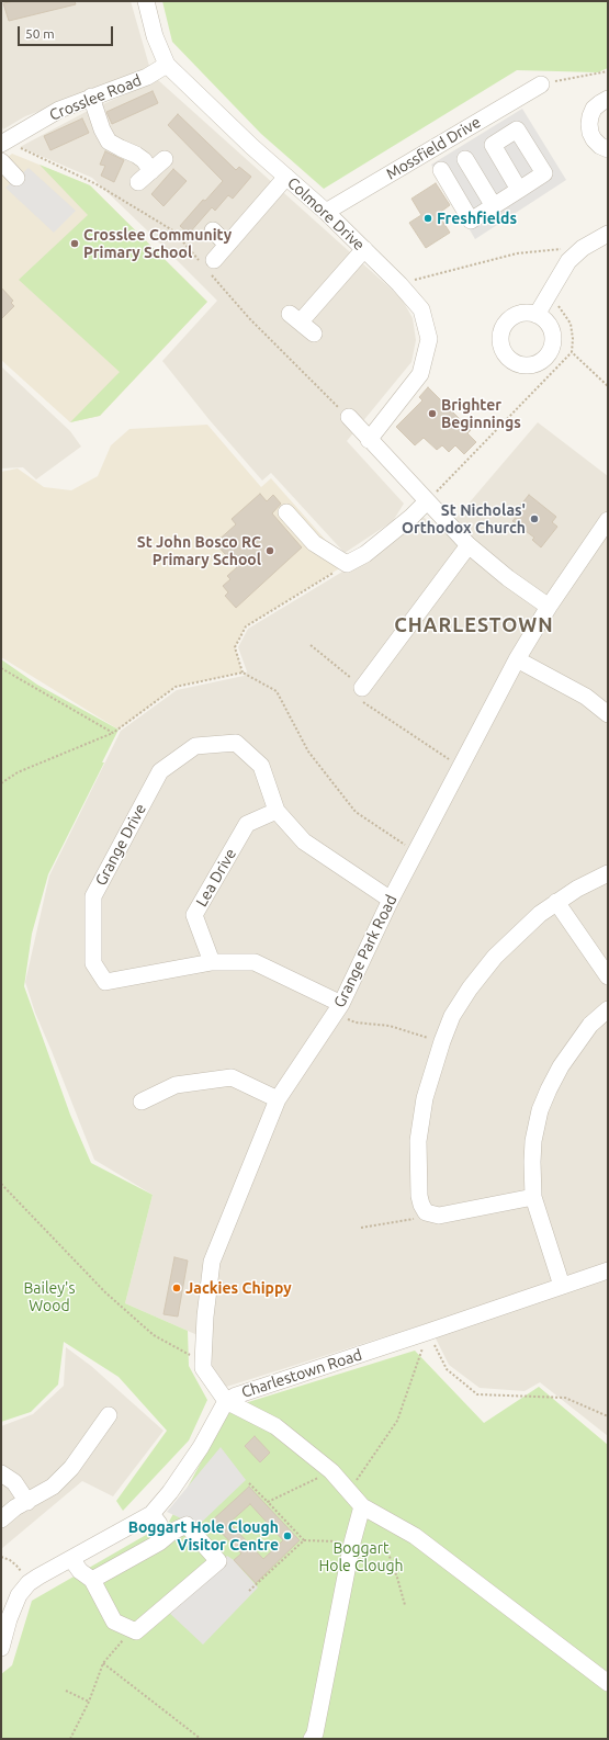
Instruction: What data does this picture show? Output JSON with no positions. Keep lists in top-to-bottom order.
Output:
{
  "streets": {
    "street": [
      "Crosslee Road",
      "Mossfield Drive",
      "Colmore Drive",
      "Grange Drive",
      "Lea Drive",
      "Grange Park Road",
      "Charlestown Road"
    ]
  },
  "crossings": [
    ["Crosslee Road", "Colmore Drive"],
    ["Mossfield Drive", "Colmore Drive"],
    ["Grange Drive", "Lea Drive"],
    ["Grange Drive", "Grange Park Road"]
  ],
  "districts": ["CHARLESTOWN"],
  "parks": ["Bailey's Wood", "Boggart Hole Clough"],
  "places": [
    "Freshfields",
    "Crosslee Community Primary School",
    "Brighter Beginnings",
    "St Nicholas' Orthodox Church",
    "St John Bosco RC Primary School",
    "Jackies Chippy",
    "Boggart Hole Clough Visitor Centre"
  ],
  "scale_bar": "50 m"
}
